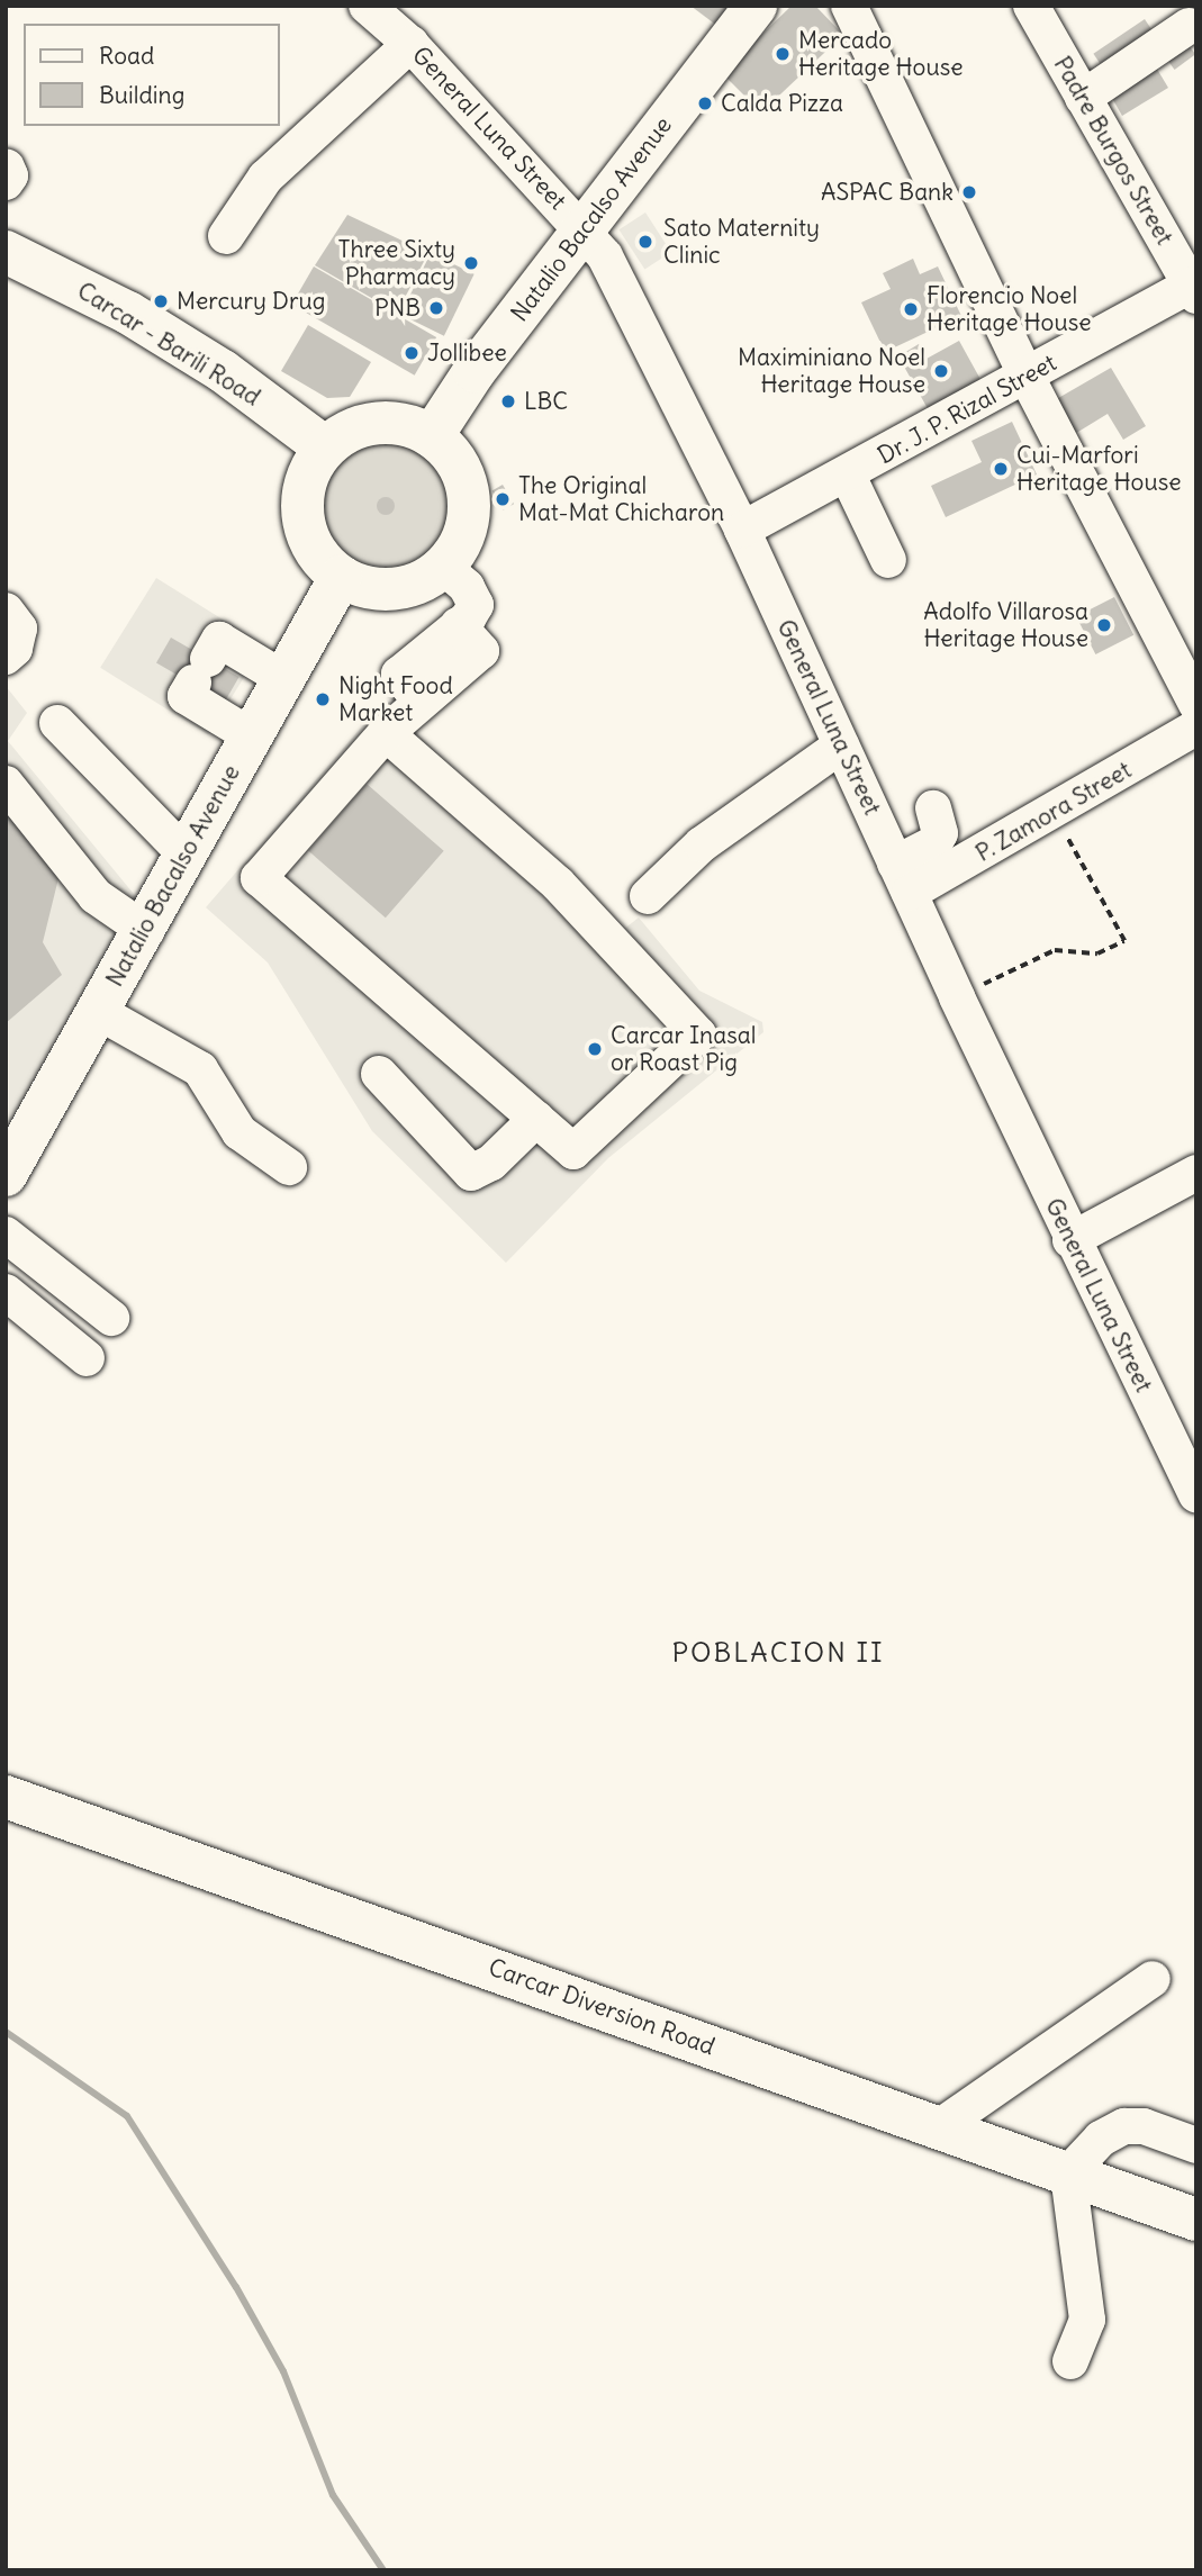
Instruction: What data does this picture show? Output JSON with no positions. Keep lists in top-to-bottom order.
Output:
{
  "streets": {
    "main road": ["Natalio Bacalso Avenue", "Carcar - Barili Road", "Carcar Diversion Road"],
    "street": [
      "General Luna Street",
      "Padre Burgos Street",
      "Dr. J. P. Rizal Street",
      "P. Zamora Street"
    ]
  },
  "crossings": [
    ["General Luna Street", "Natalio Bacalso Avenue"],
    ["General Luna Street", "Dr. J. P. Rizal Street"],
    ["General Luna Street", "P. Zamora Street"],
    ["Padre Burgos Street", "Dr. J. P. Rizal Street"],
    ["Natalio Bacalso Avenue", "Carcar - Barili Road"]
  ],
  "districts": ["POBLACION II"],
  "places": [
    "Mercado Heritage House",
    "Calda Pizza",
    "ASPAC Bank",
    "Sato Maternity Clinic",
    "Three Sixty Pharmacy",
    "Mercury Drug",
    "PNB",
    "Florencio Noel Heritage House",
    "Jollibee",
    "Maximiniano Noel Heritage House",
    "LBC",
    "Cui-Marfori Heritage House",
    "The Original Mat-Mat Chicharon",
    "Adolfo Villarosa Heritage House",
    "Night Food Market",
    "Carcar Inasal or Roast Pig"
  ],
  "legend": ["Road", "Building"]
}
